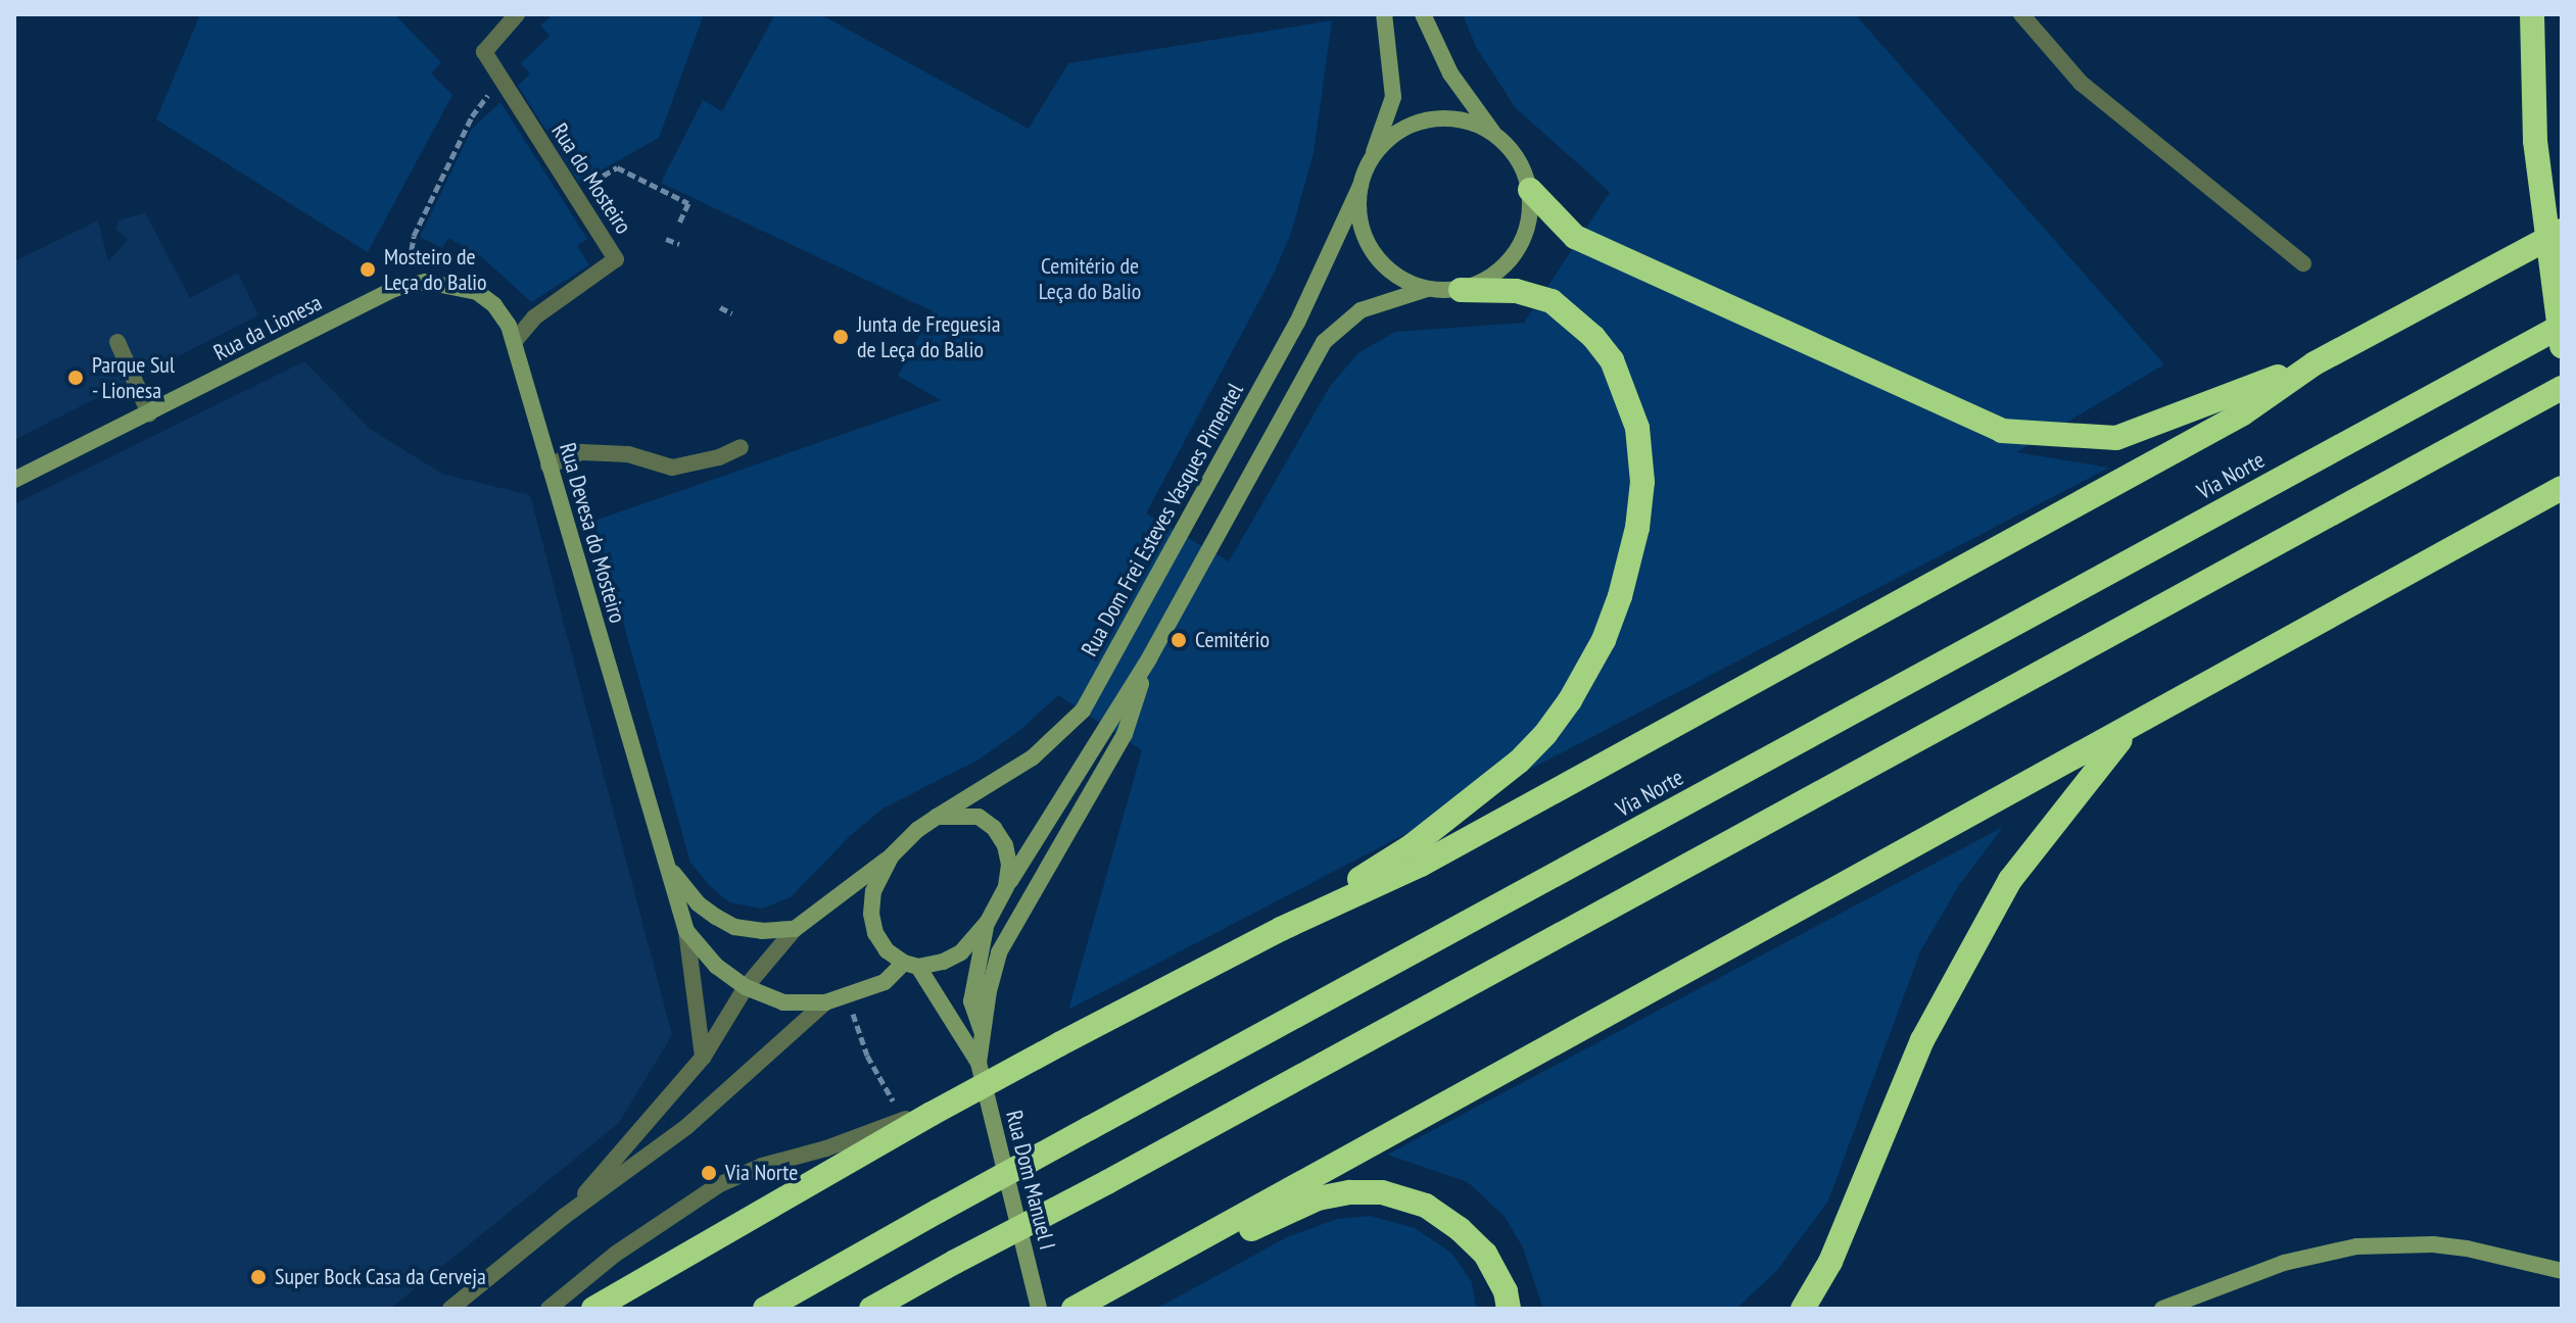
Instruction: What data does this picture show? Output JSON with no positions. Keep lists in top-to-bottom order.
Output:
{
  "streets": {
    "highway": ["Via Norte"],
    "main road": [
      "Rua da Lionesa",
      "Rua Dom Frei Esteves Vasques Pimentel",
      "Rua Devesa do Mosteiro",
      "Rua Dom Manuel I"
    ],
    "street": ["Rua do Mosteiro"]
  },
  "crossings": [
    ["Rua do Mosteiro", "Rua Devesa do Mosteiro"],
    ["Rua da Lionesa", "Rua Devesa do Mosteiro"],
    ["Rua Dom Frei Esteves Vasques Pimentel", "Rua Dom Manuel I"]
  ],
  "parks": ["Cemitério de Leça do Balio"],
  "places": [
    "Mosteiro de Leça do Balio",
    "Junta de Freguesia de Leça do Balio",
    "Parque Sul - Lionesa",
    "Cemitério",
    "Via Norte",
    "Super Bock Casa da Cerveja"
  ]
}
